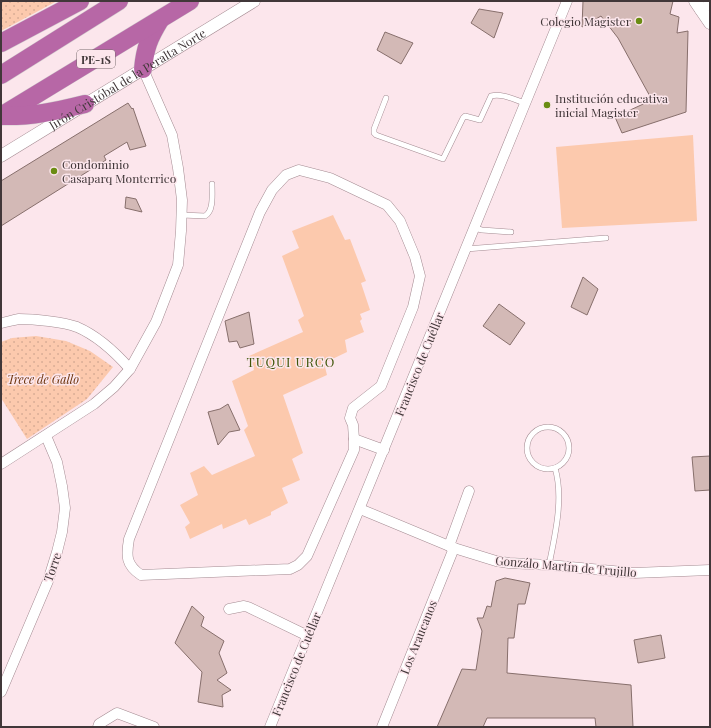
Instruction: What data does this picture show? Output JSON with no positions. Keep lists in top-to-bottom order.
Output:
{
  "streets": {
    "highway": ["PE-1S"],
    "street": [
      "Jirón Cristóbal de la Peralta Norte",
      "Francisco de Cuéllar",
      "Gonzálo Martín de Trujillo",
      "Torre",
      "Los Araucanos"
    ]
  },
  "crossings": [
    ["Francisco de Cuéllar", "Gonzálo Martín de Trujillo"],
    ["Gonzálo Martín de Trujillo", "Los Araucanos"]
  ],
  "districts": ["TUQUI URCO"],
  "parks": ["Trece de Gallo"],
  "places": ["Colegio Magister", "Institución educativa inicial Magister", "Condominio Casaparq Monterrico"]
}
